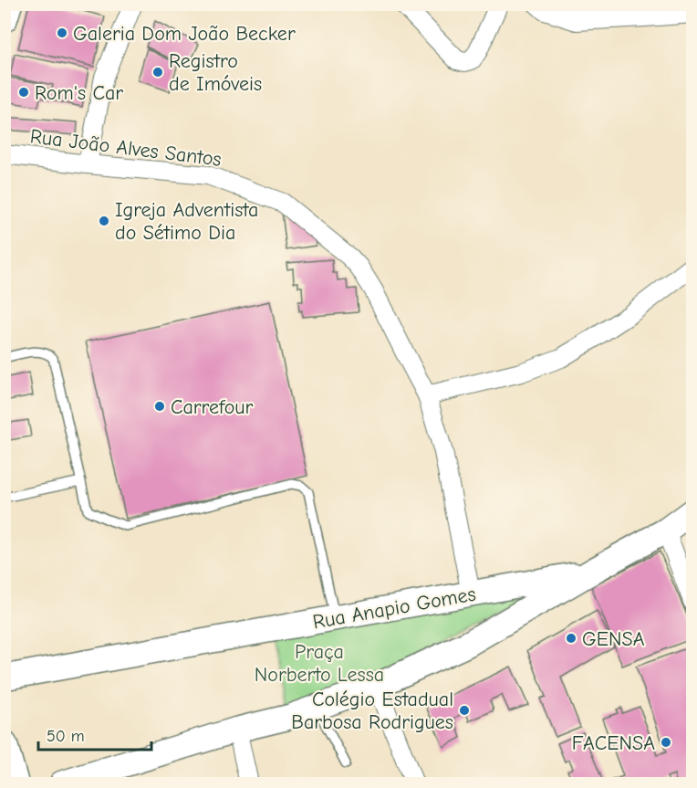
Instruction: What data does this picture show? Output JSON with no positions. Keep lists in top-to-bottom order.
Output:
{
  "streets": {
    "main road": ["Rua Anapio Gomes"],
    "street": ["Rua João Alves Santos"]
  },
  "crossings": [
    ["Rua João Alves Santos", "Rua Anapio Gomes"]
  ],
  "parks": ["Praça Norberto Lessa"],
  "places": [
    "Galeria Dom João Becker",
    "Registro de Imóveis",
    "Rom's Car",
    "Igreja Adventista do Sétimo Dia",
    "Carrefour",
    "GENSA",
    "Colégio Estadual Barbosa Rodrigues",
    "FACENSA"
  ],
  "scale_bar": "50 m"
}
